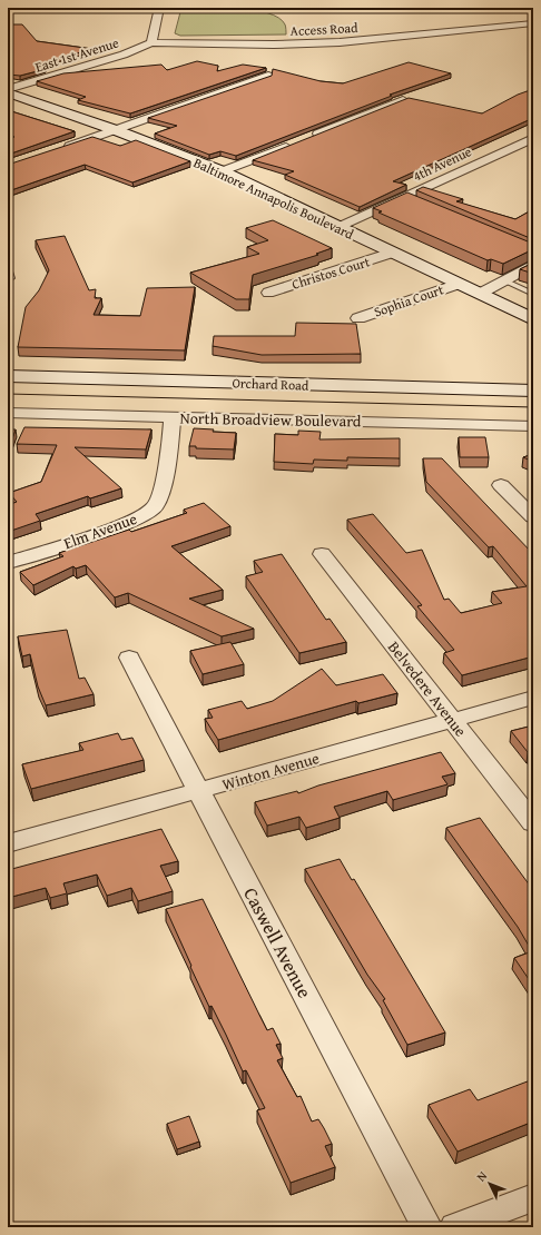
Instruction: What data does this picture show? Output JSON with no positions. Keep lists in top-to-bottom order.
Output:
{
  "streets": {
    "main road": ["Baltimore Annapolis Boulevard", "Orchard Road"],
    "street": [
      "Access Road",
      "East 1st Avenue",
      "4th Avenue",
      "Christos Court",
      "Sophia Court",
      "North Broadview Boulevard",
      "Elm Avenue",
      "Belvedere Avenue",
      "Winton Avenue",
      "Caswell Avenue"
    ]
  },
  "crossings": [
    ["Access Road", "East 1st Avenue"],
    ["4th Avenue", "Baltimore Annapolis Boulevard"],
    ["Baltimore Annapolis Boulevard", "Christos Court"],
    ["Baltimore Annapolis Boulevard", "Sophia Court"],
    ["North Broadview Boulevard", "Elm Avenue"],
    ["Belvedere Avenue", "Winton Avenue"],
    ["Winton Avenue", "Caswell Avenue"]
  ],
  "north": "top left"
}
